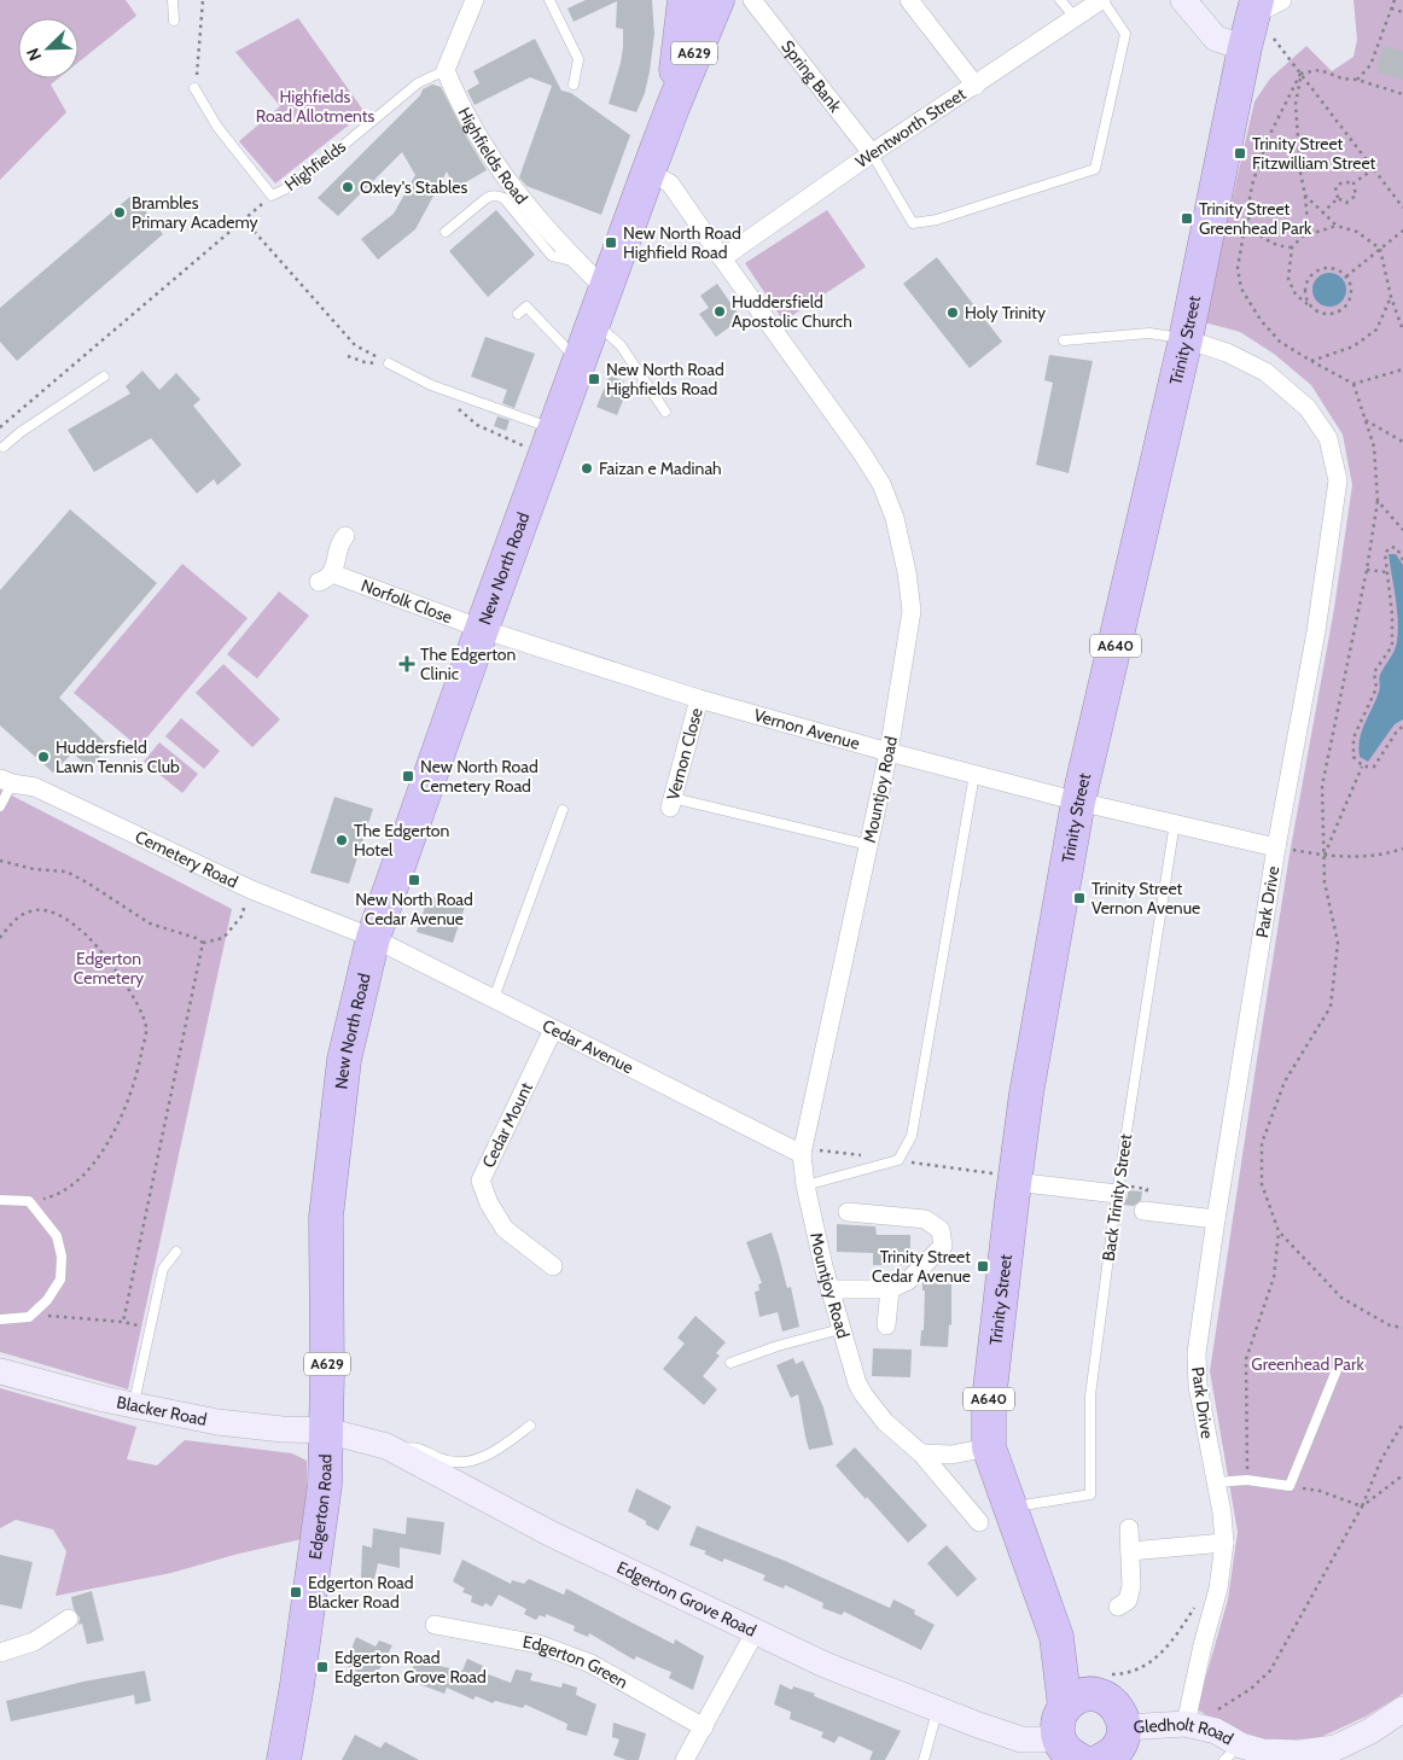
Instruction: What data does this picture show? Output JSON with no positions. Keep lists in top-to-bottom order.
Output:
{
  "streets": {
    "highway": [
      "A629",
      "Trinity Street",
      "New North Road",
      "A640",
      "Edgerton Road"
    ],
    "street": [
      "Spring Bank",
      "Wentworth Street",
      "Highfields Road",
      "Norfolk Close",
      "Vernon Avenue",
      "Vernon Close",
      "Mountjoy Road",
      "Cemetery Road",
      "Park Drive",
      "Cedar Avenue",
      "Cedar Mount",
      "Blacker Road",
      "Edgerton Grove Road",
      "Edgerton Green",
      "Gledholt Road"
    ],
    "lane": ["Highfields", "Back Trinity Street"]
  },
  "crossings": [
    ["Spring Bank", "Wentworth Street"],
    ["Wentworth Street", "Mountjoy Road"],
    ["Highfields Road", "Highfields"],
    ["Highfields Road", "New North Road"],
    ["Trinity Street", "A640"],
    ["Trinity Street", "Vernon Avenue"],
    ["Trinity Street", "Park Drive"],
    ["Trinity Street", "Back Trinity Street"],
    ["Trinity Street", "Edgerton Grove Road"],
    ["New North Road", "Norfolk Close"],
    ["New North Road", "Vernon Avenue"],
    ["New North Road", "Mountjoy Road"],
    ["New North Road", "Cemetery Road"],
    ["New North Road", "Cedar Avenue"],
    ["New North Road", "Blacker Road"],
    ["New North Road", "Edgerton Road"],
    ["New North Road", "Edgerton Grove Road"],
    ["Norfolk Close", "Vernon Avenue"],
    ["A640", "Gledholt Road"],
    ["Vernon Avenue", "Vernon Close"],
    ["Vernon Avenue", "Mountjoy Road"],
    ["Vernon Avenue", "Park Drive"],
    ["Vernon Avenue", "Back Trinity Street"],
    ["Mountjoy Road", "Cedar Avenue"],
    ["Cemetery Road", "Cedar Avenue"],
    ["Park Drive", "Gledholt Road"],
    ["Cedar Avenue", "Cedar Mount"],
    ["Blacker Road", "Edgerton Road"],
    ["Blacker Road", "Edgerton Grove Road"],
    ["Edgerton Road", "Edgerton Grove Road"]
  ],
  "parks": ["Highfields Road Allotments", "Edgerton Cemetery", "Greenhead Park"],
  "places": {
    "transit": [
      "Trinity Street Fitzwilliam Street",
      "Trinity Street Greenhead Park",
      "New North Road Highfield Road",
      "New North Road Highfields Road",
      "New North Road Cemetery Road",
      "New North Road Cedar Avenue",
      "Trinity Street Vernon Avenue",
      "Trinity Street Cedar Avenue",
      "Edgerton Road Blacker Road",
      "Edgerton Road Edgerton Grove Road"
    ],
    "other": [
      "Oxley's Stables",
      "Brambles Primary Academy",
      "Huddersfield Apostolic Church",
      "Holy Trinity",
      "Faizan e Madinah",
      "Huddersfield Lawn Tennis Club",
      "The Edgerton Hotel"
    ],
    "health": ["The Edgerton Clinic"]
  },
  "north": "bottom left"
}
